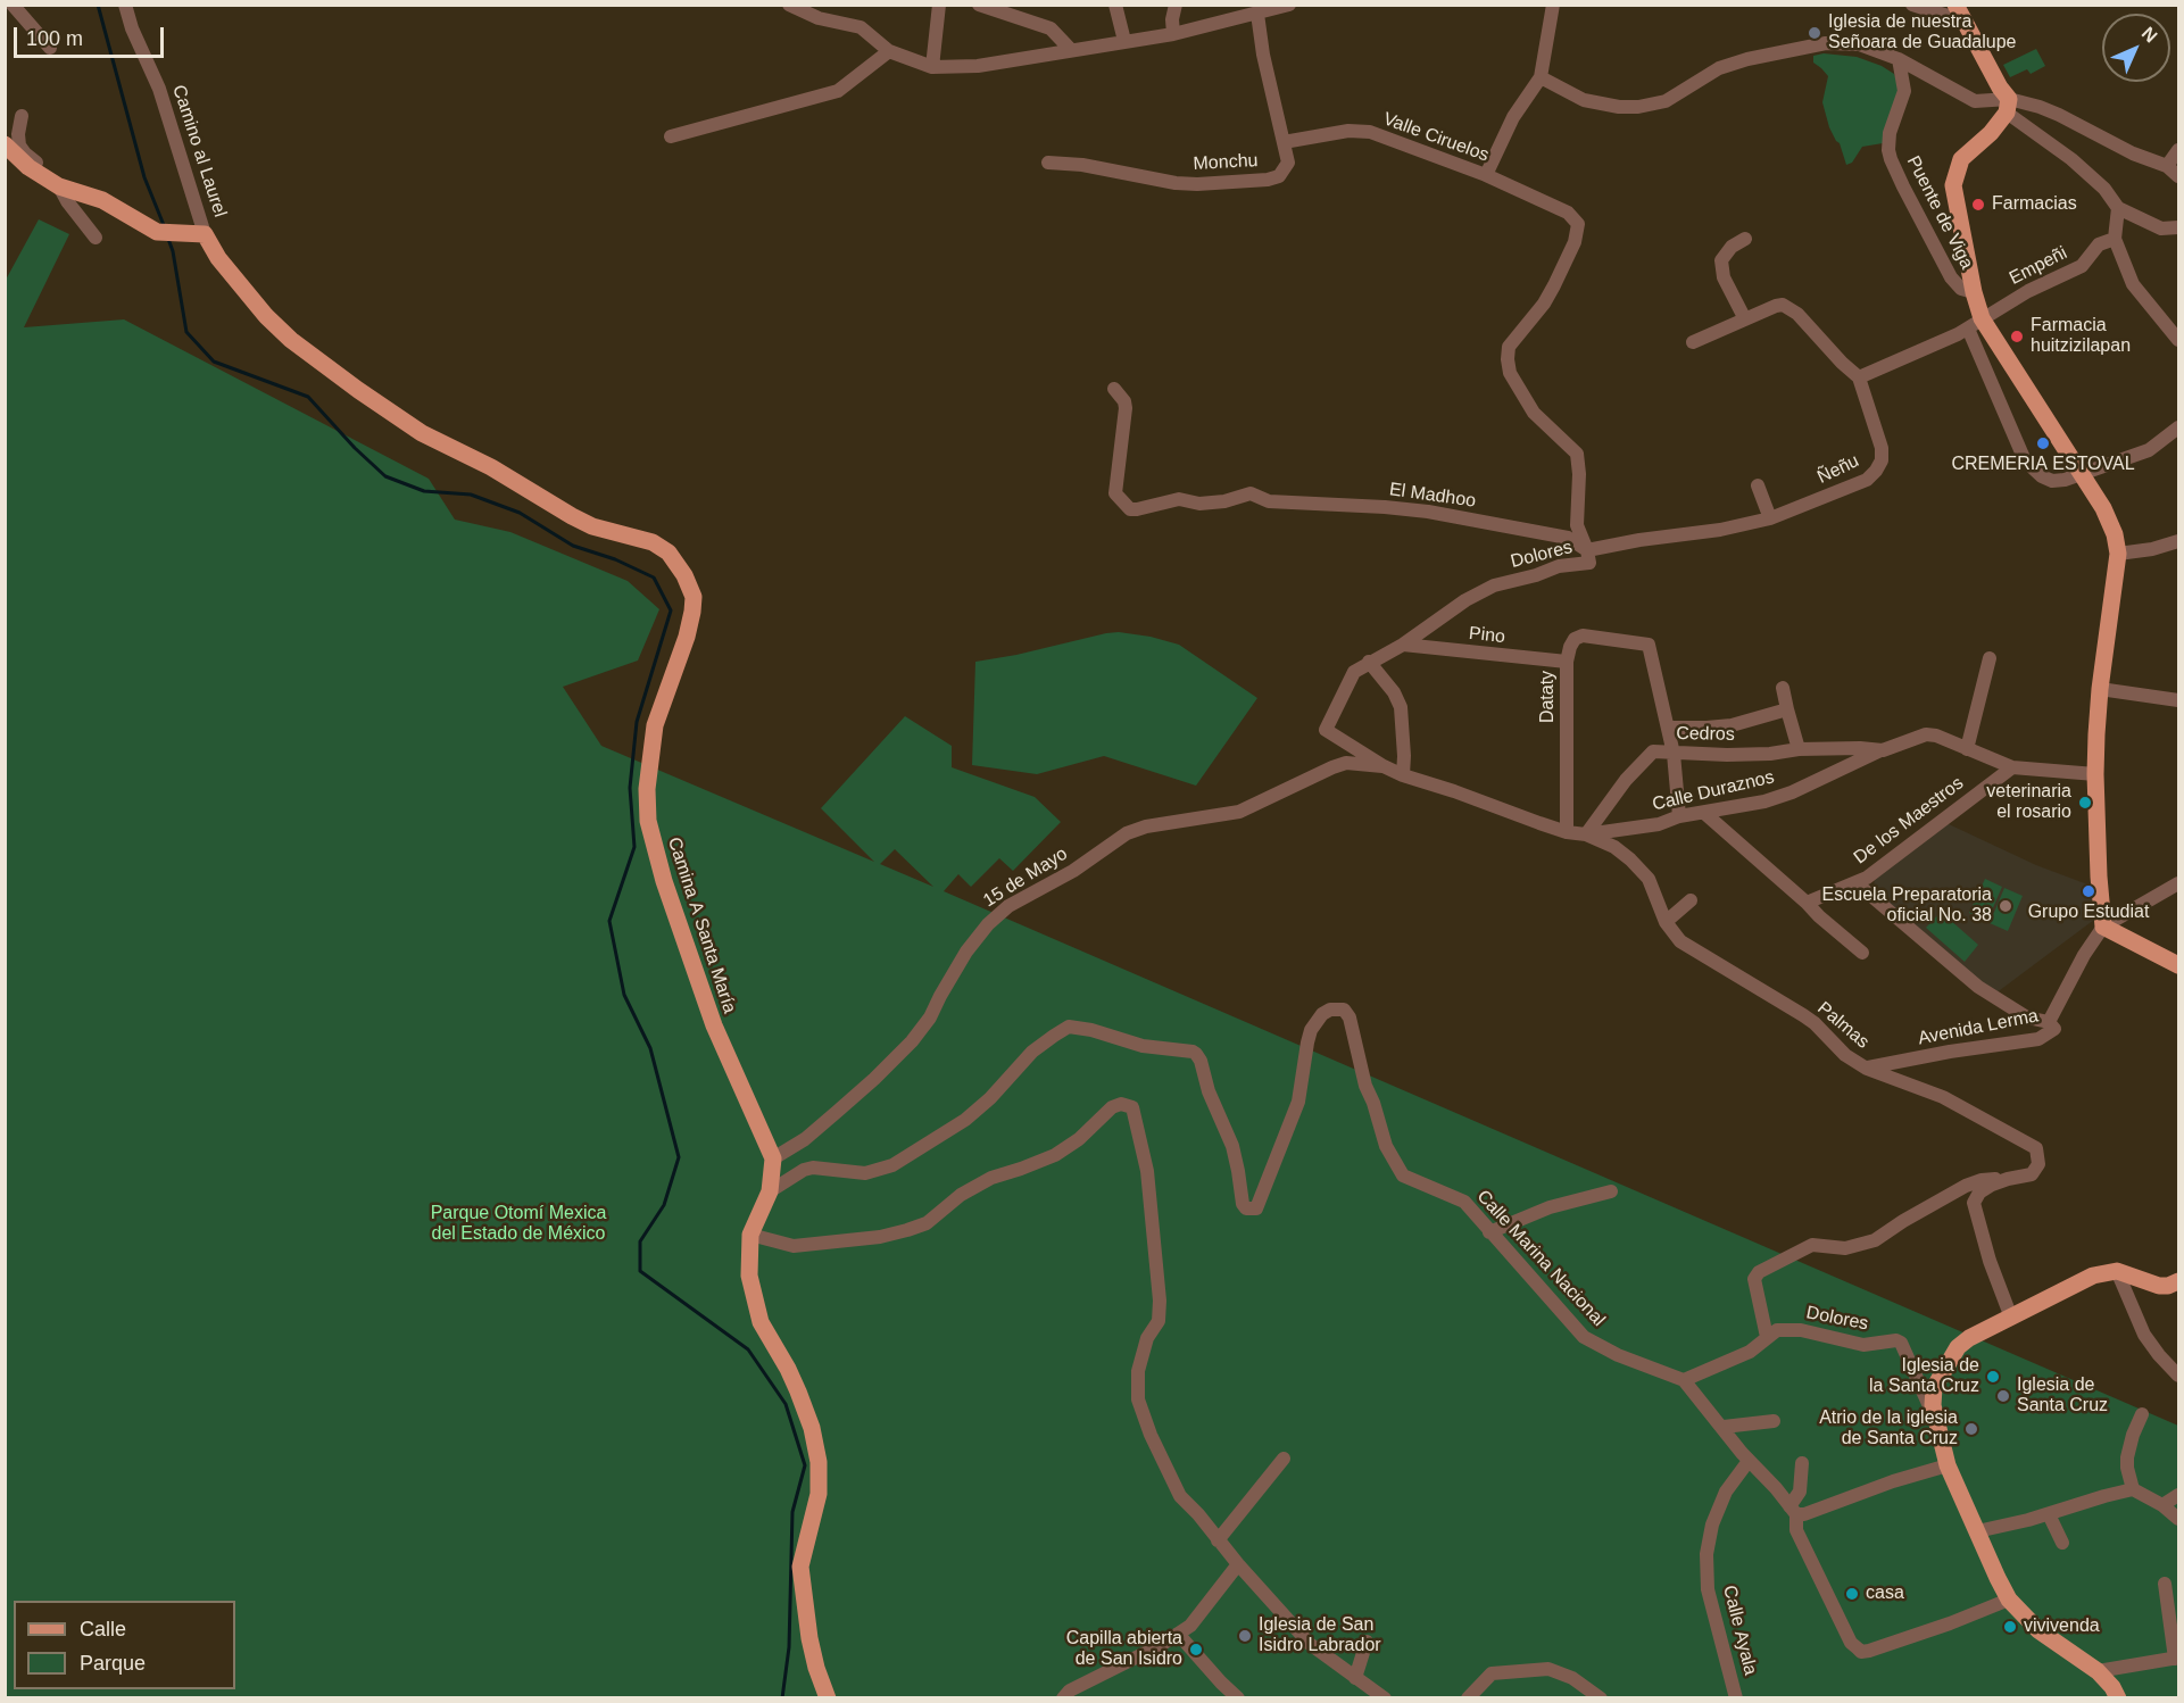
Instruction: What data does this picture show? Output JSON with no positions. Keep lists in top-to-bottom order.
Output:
{
  "streets": {
    "main road": ["Camina A Santa María"],
    "street": [
      "Valle Ciruelos",
      "Camino al Laurel",
      "Monchu",
      "Puente de Viga",
      "Empeñi",
      "Ñeñu",
      "El Madhoo",
      "Dolores",
      "Pino",
      "Dataty",
      "Cedros",
      "Calle Duraznos",
      "De los Maestros",
      "15 de Mayo",
      "Palmas",
      "Avenida Lerma",
      "Calle Marina Nacional",
      "Calle Ayala"
    ]
  },
  "crossings": [
    ["Valle Ciruelos", "Monchu"],
    ["Valle Ciruelos", "Dolores"],
    ["Camino al Laurel", "Camina A Santa María"],
    ["Ñeñu", "El Madhoo"],
    ["Ñeñu", "Dolores"],
    ["El Madhoo", "Dolores"],
    ["Dolores", "Pino"],
    ["Dolores", "15 de Mayo"],
    ["Dolores", "Palmas"],
    ["Dolores", "Calle Marina Nacional"],
    ["Pino", "Dataty"],
    ["Cedros", "Calle Duraznos"],
    ["Cedros", "De los Maestros"],
    ["Cedros", "Palmas"],
    ["Calle Duraznos", "Palmas"],
    ["De los Maestros", "Avenida Lerma"],
    ["15 de Mayo", "Camina A Santa María"],
    ["Camina A Santa María", "Calle Marina Nacional"],
    ["Palmas", "Avenida Lerma"],
    ["Calle Marina Nacional", "Calle Ayala"]
  ],
  "parks": ["Parque Otomí Mexica del Estado de México"],
  "places": [
    "Iglesia de nuestra Señoara de Guadalupe",
    "Farmacias",
    "Farmacia huitzizilapan",
    "CREMERIA ESTOVAL",
    "veterinaria el rosario",
    "Grupo Estudiat",
    "Escuela Preparatoria oficial No. 38",
    "Iglesia de la Santa Cruz",
    "Iglesia de Santa Cruz",
    "Atrio de la iglesia de Santa Cruz",
    "casa",
    "vivivenda",
    "Iglesia de San Isidro Labrador",
    "Capilla abierta de San Isidro"
  ],
  "legend": ["Calle", "Parque"],
  "scale_bar": "100 m",
  "north": "top right"
}
